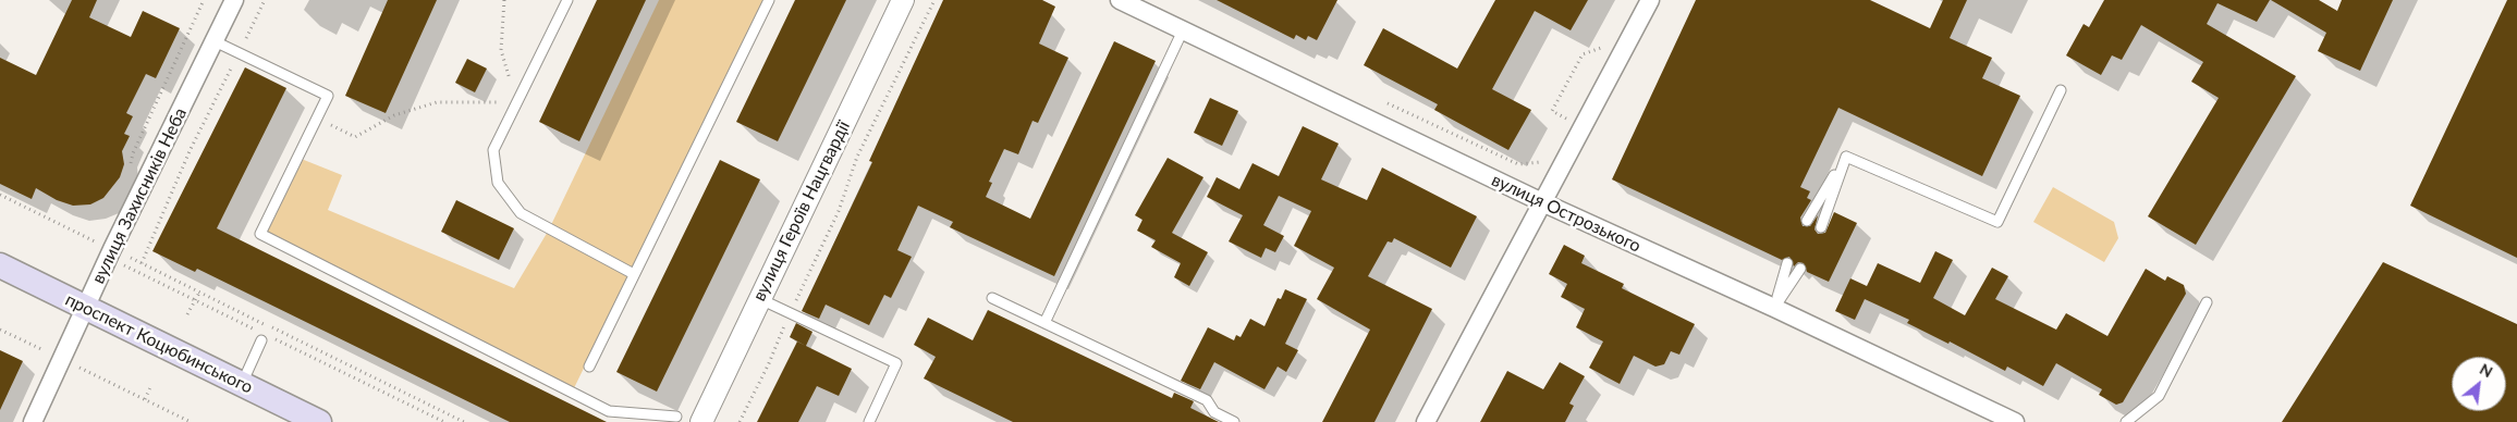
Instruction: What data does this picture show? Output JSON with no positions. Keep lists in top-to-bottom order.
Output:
{
  "streets": {
    "main road": ["проспект Коцюбинського"],
    "street": ["вулиця Захисників Неба", "вулиця Героїв Нацгвардії", "вулиця Острозького"]
  },
  "crossings": [
    ["вулиця Захисників Неба", "проспект Коцюбинського"]
  ],
  "north": "top right"
}
